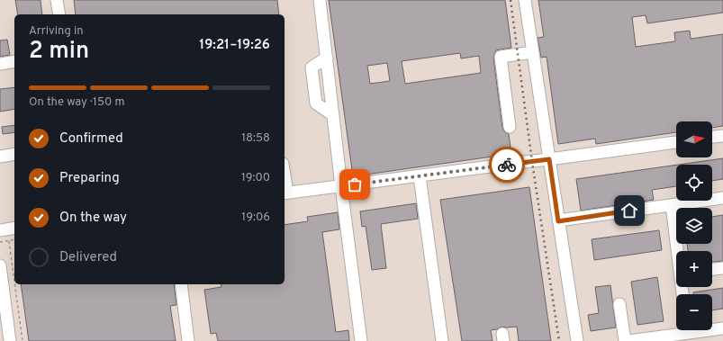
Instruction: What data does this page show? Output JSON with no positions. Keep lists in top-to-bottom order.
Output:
{
  "north": "right",
  "page": {
    "heading": ["2 min", "Arriving in", "19:21–19:26"],
    "bar": "On the way · 150 m",
    "list": [
      ["Confirmed", "18:58"],
      ["Preparing", "19:00"],
      ["On the way", "19:06"],
      "Delivered"
    ],
    "map_buttons": ["+", "−"]
  }
}
